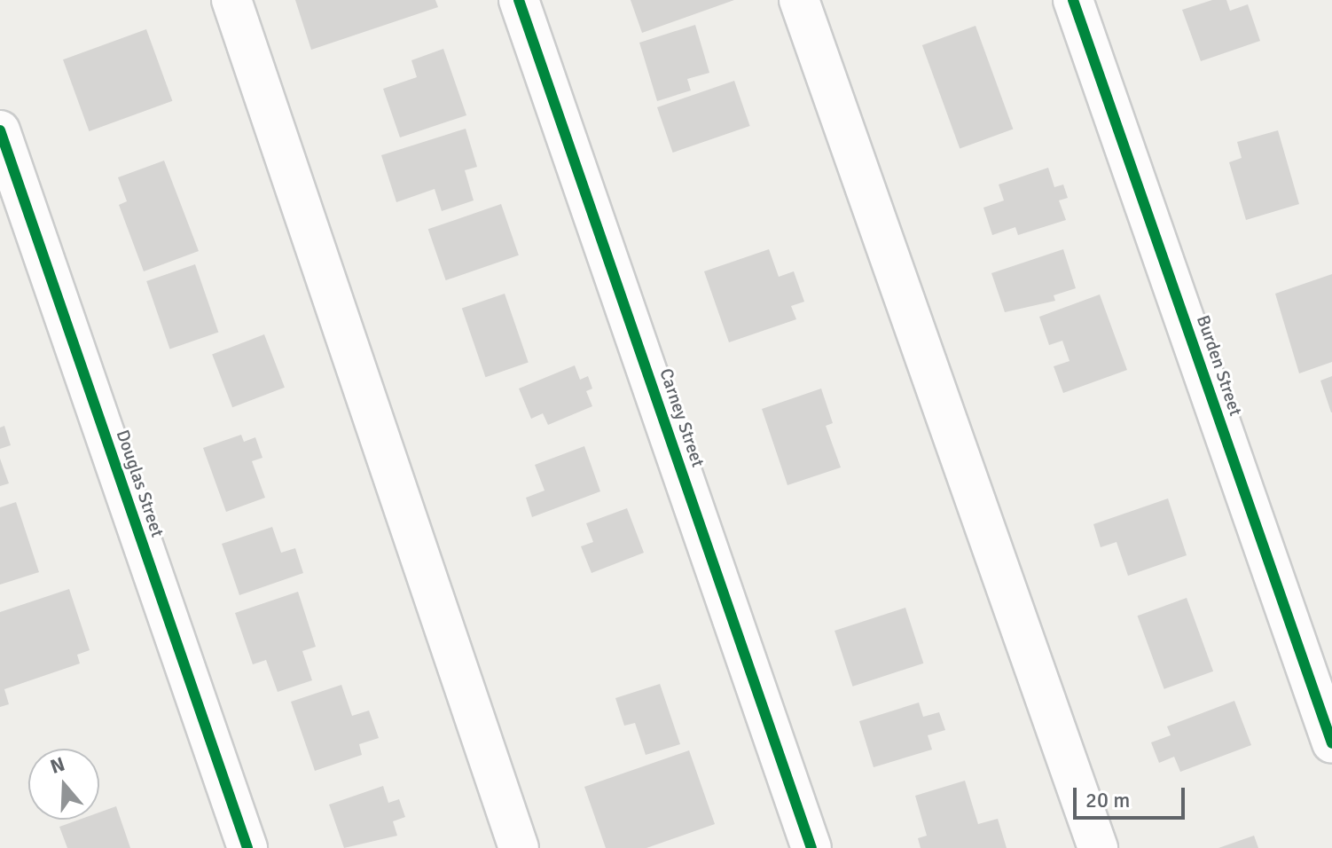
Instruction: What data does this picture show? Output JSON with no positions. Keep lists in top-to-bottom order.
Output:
{
  "streets": {
    "street": ["Burden Street", "Carney Street", "Douglas Street"]
  },
  "scale_bar": "20 m",
  "north": "top"
}
